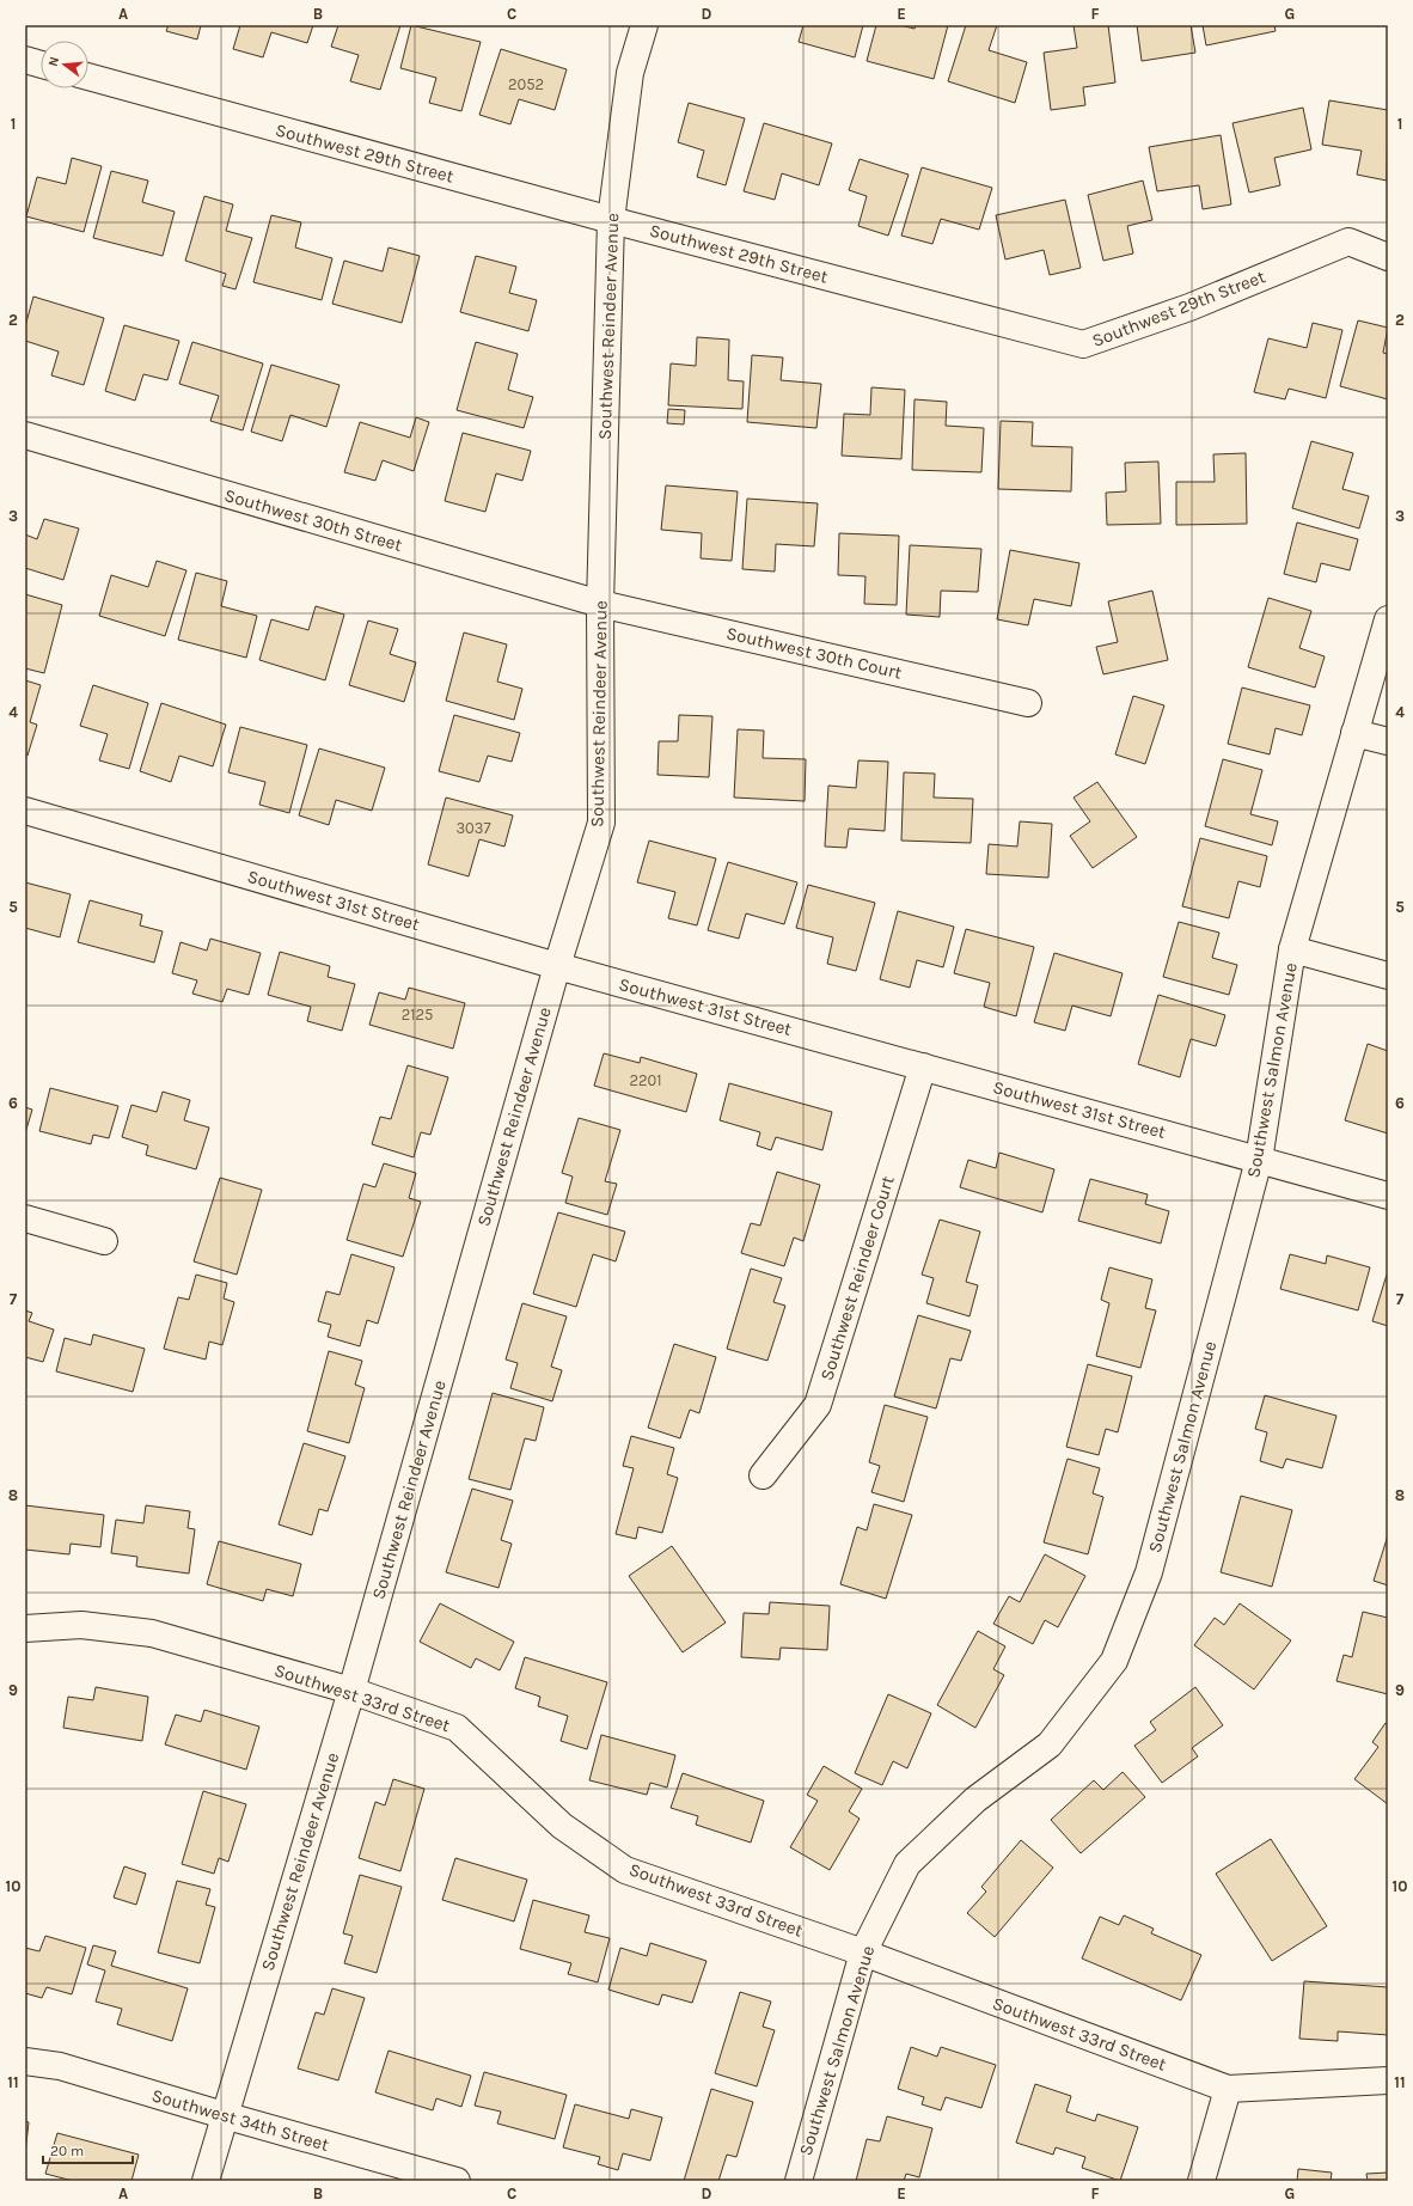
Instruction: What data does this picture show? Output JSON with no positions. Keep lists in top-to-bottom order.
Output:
{
  "streets": {
    "street": [
      "Southwest 29th Street",
      "Southwest Reindeer Avenue",
      "Southwest 30th Street",
      "Southwest 30th Court",
      "Southwest 31st Street",
      "Southwest Salmon Avenue",
      "Southwest Reindeer Court",
      "Southwest 33rd Street",
      "Southwest 34th Street"
    ]
  },
  "crossings": [
    ["Southwest 29th Street", "Southwest Reindeer Avenue"],
    ["Southwest Reindeer Avenue", "Southwest 30th Street"],
    ["Southwest Reindeer Avenue", "Southwest 30th Court"],
    ["Southwest Reindeer Avenue", "Southwest 31st Street"],
    ["Southwest Reindeer Avenue", "Southwest 33rd Street"],
    ["Southwest Reindeer Avenue", "Southwest 34th Street"],
    ["Southwest 30th Street", "Southwest 30th Court"],
    ["Southwest 31st Street", "Southwest Salmon Avenue"],
    ["Southwest 31st Street", "Southwest Reindeer Court"],
    ["Southwest Salmon Avenue", "Southwest 33rd Street"]
  ],
  "house_numbers": [
    "2052",
    "3037",
    "2125",
    "2201"
  ],
  "scale_bar": "20 m",
  "north": "left",
  "grid": {
    "columns": [
      "A",
      "B",
      "C",
      "D",
      "E",
      "F",
      "G"
    ],
    "rows": [
      "1",
      "2",
      "3",
      "4",
      "5",
      "6",
      "7",
      "8",
      "9",
      "10",
      "11"
    ]
  }
}
